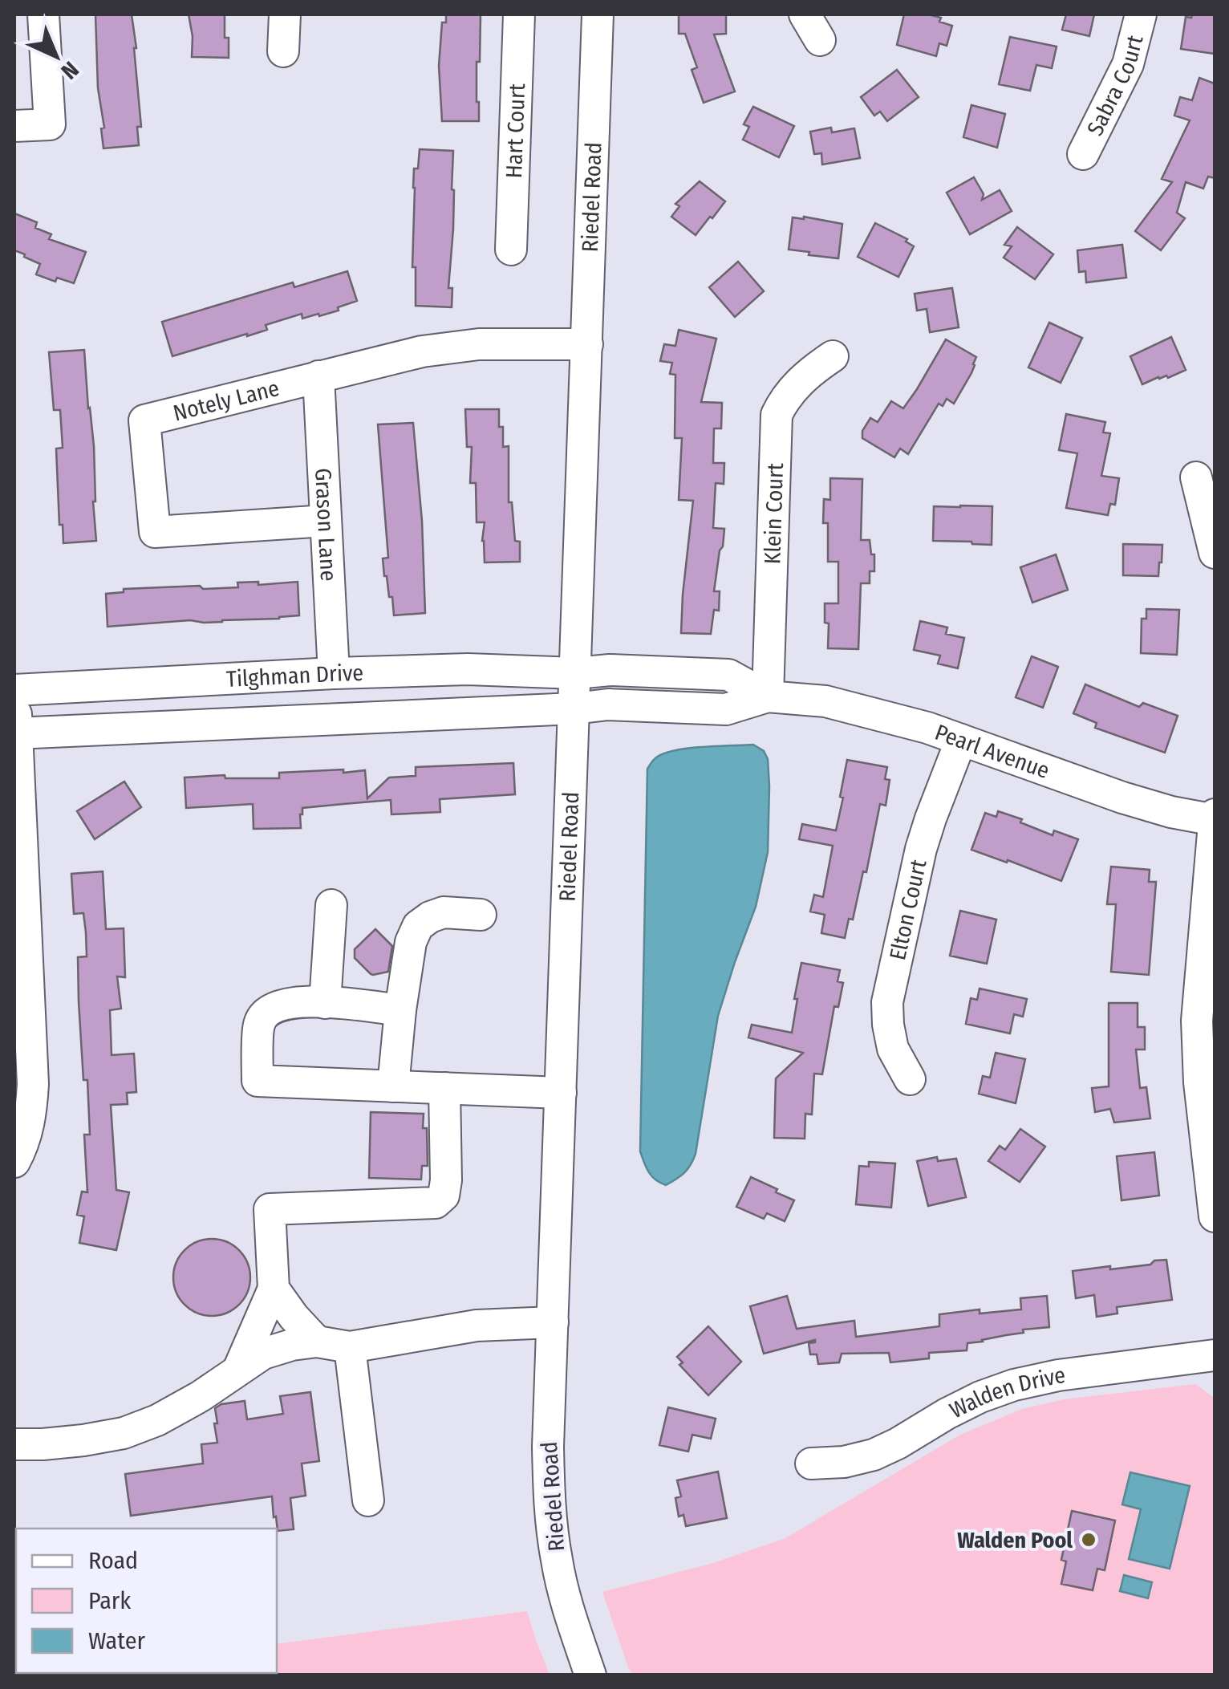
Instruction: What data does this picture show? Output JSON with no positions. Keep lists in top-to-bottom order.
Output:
{
  "streets": {
    "street": [
      "Sabra Court",
      "Hart Court",
      "Riedel Road",
      "Notely Lane",
      "Klein Court",
      "Grason Lane",
      "Tilghman Drive",
      "Pearl Avenue",
      "Elton Court",
      "Walden Drive"
    ]
  },
  "crossings": [
    ["Riedel Road", "Notely Lane"],
    ["Riedel Road", "Tilghman Drive"],
    ["Riedel Road", "Pearl Avenue"],
    ["Notely Lane", "Grason Lane"],
    ["Klein Court", "Pearl Avenue"],
    ["Grason Lane", "Tilghman Drive"],
    ["Tilghman Drive", "Pearl Avenue"],
    ["Pearl Avenue", "Elton Court"]
  ],
  "places": ["Walden Pool"],
  "legend": ["Road", "Park", "Water"],
  "north": "bottom right"
}
